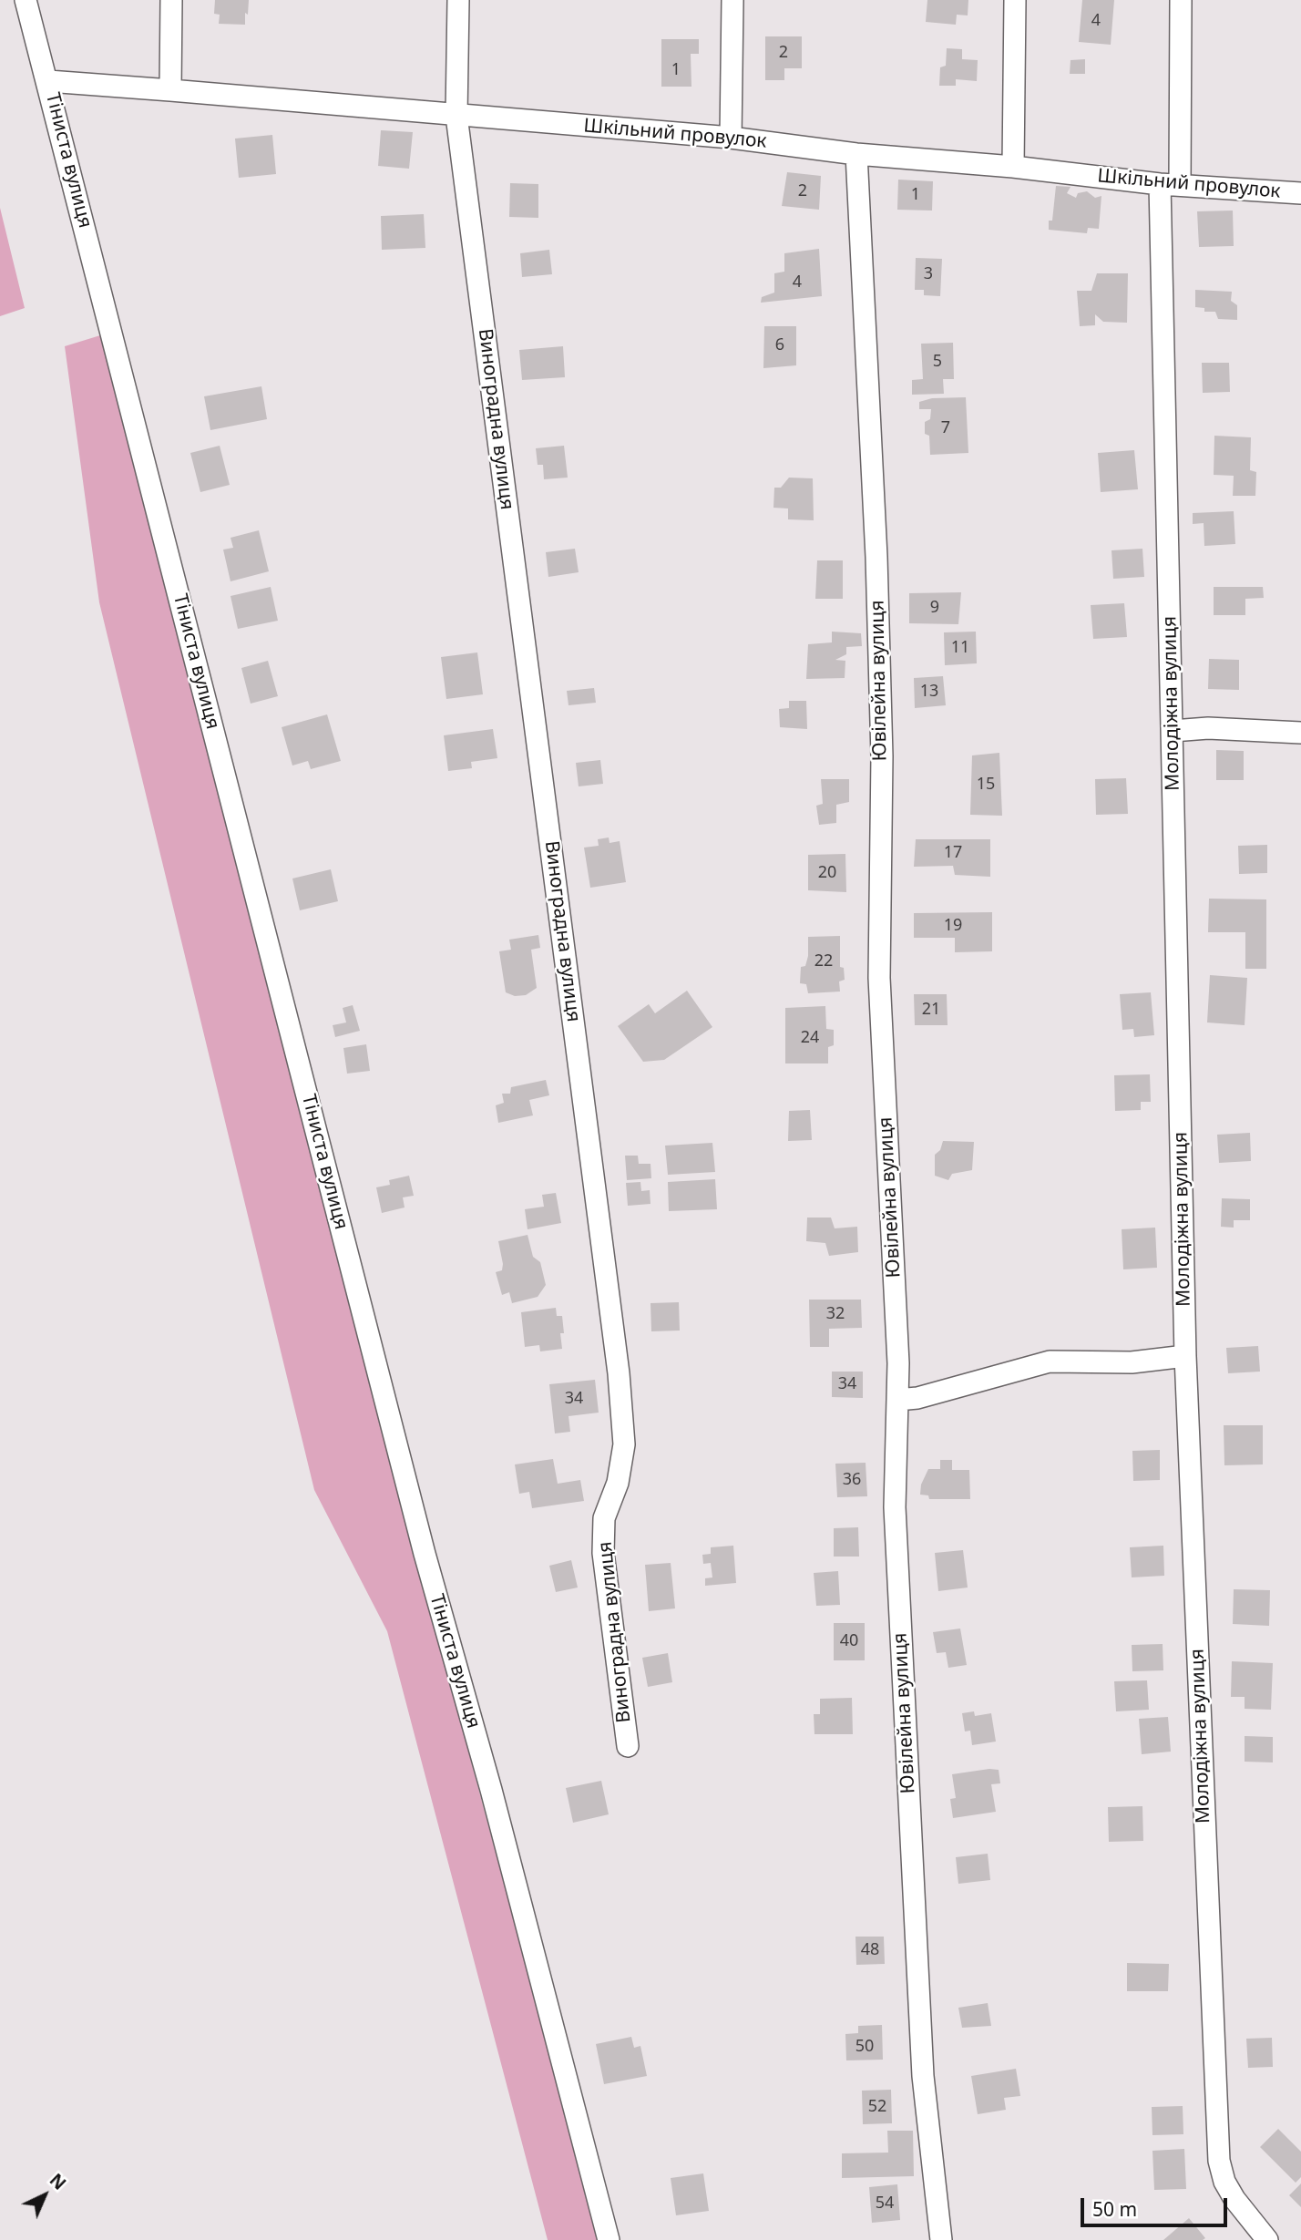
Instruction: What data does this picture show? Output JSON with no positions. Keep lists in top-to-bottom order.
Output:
{
  "streets": {
    "street": [
      "Шкільний провулок",
      "Тіниста вулиця",
      "Виноградна вулиця",
      "Ювілейна вулиця",
      "Молодіжна вулиця"
    ]
  },
  "crossings": [
    ["Шкільний провулок", "Тіниста вулиця"],
    ["Шкільний провулок", "Виноградна вулиця"],
    ["Шкільний провулок", "Ювілейна вулиця"],
    ["Шкільний провулок", "Молодіжна вулиця"]
  ],
  "house_numbers": [
    "4",
    "2",
    "1",
    "2",
    "1",
    "3",
    "4",
    "6",
    "5",
    "7",
    "9",
    "11",
    "13",
    "15",
    "17",
    "20",
    "19",
    "22",
    "21",
    "24",
    "32",
    "34",
    "34",
    "36",
    "40",
    "48",
    "50",
    "52",
    "54"
  ],
  "scale_bar": "50 m",
  "north": "top right"
}
